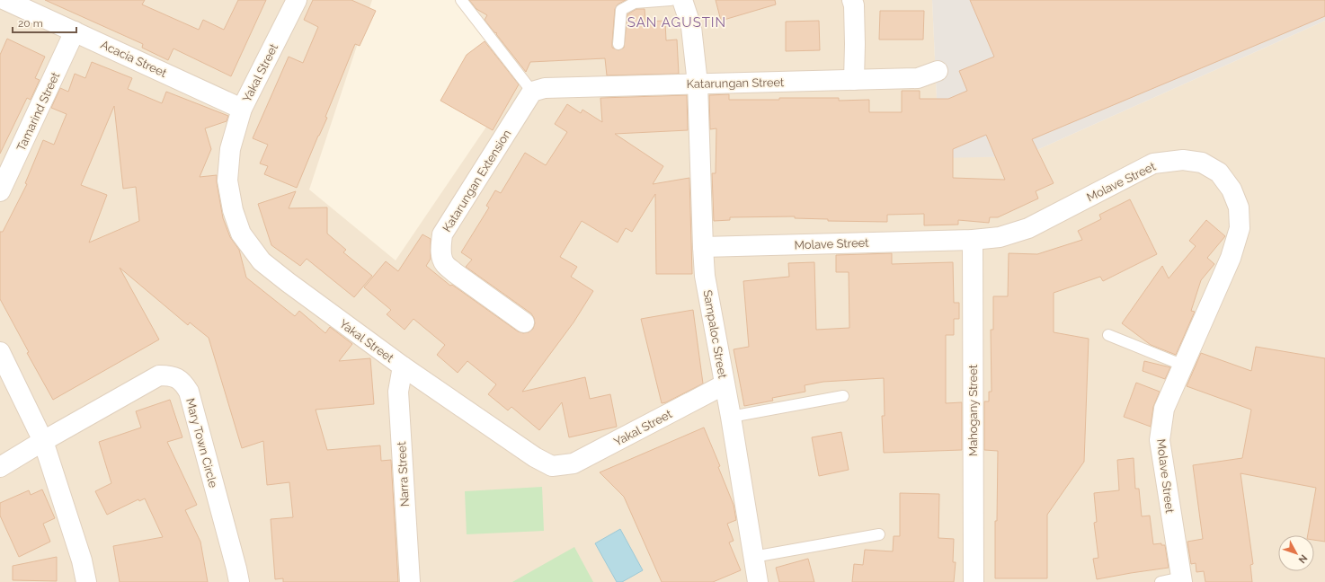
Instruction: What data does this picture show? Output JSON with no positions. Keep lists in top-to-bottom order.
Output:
{
  "streets": {
    "street": [
      "Acacia Street",
      "Yakal Street",
      "Katarungan Street",
      "Tamarind Street",
      "Katarungan Extension",
      "Molave Street",
      "Sampaloc Street",
      "Mahogany Street",
      "Mary Town Circle",
      "Narra Street"
    ]
  },
  "crossings": [
    ["Acacia Street", "Yakal Street"],
    ["Acacia Street", "Tamarind Street"],
    ["Yakal Street", "Sampaloc Street"],
    ["Yakal Street", "Narra Street"],
    ["Katarungan Street", "Katarungan Extension"],
    ["Katarungan Street", "Sampaloc Street"],
    ["Molave Street", "Sampaloc Street"],
    ["Molave Street", "Mahogany Street"]
  ],
  "districts": ["SAN AGUSTIN"],
  "scale_bar": "20 m",
  "north": "bottom right"
}
